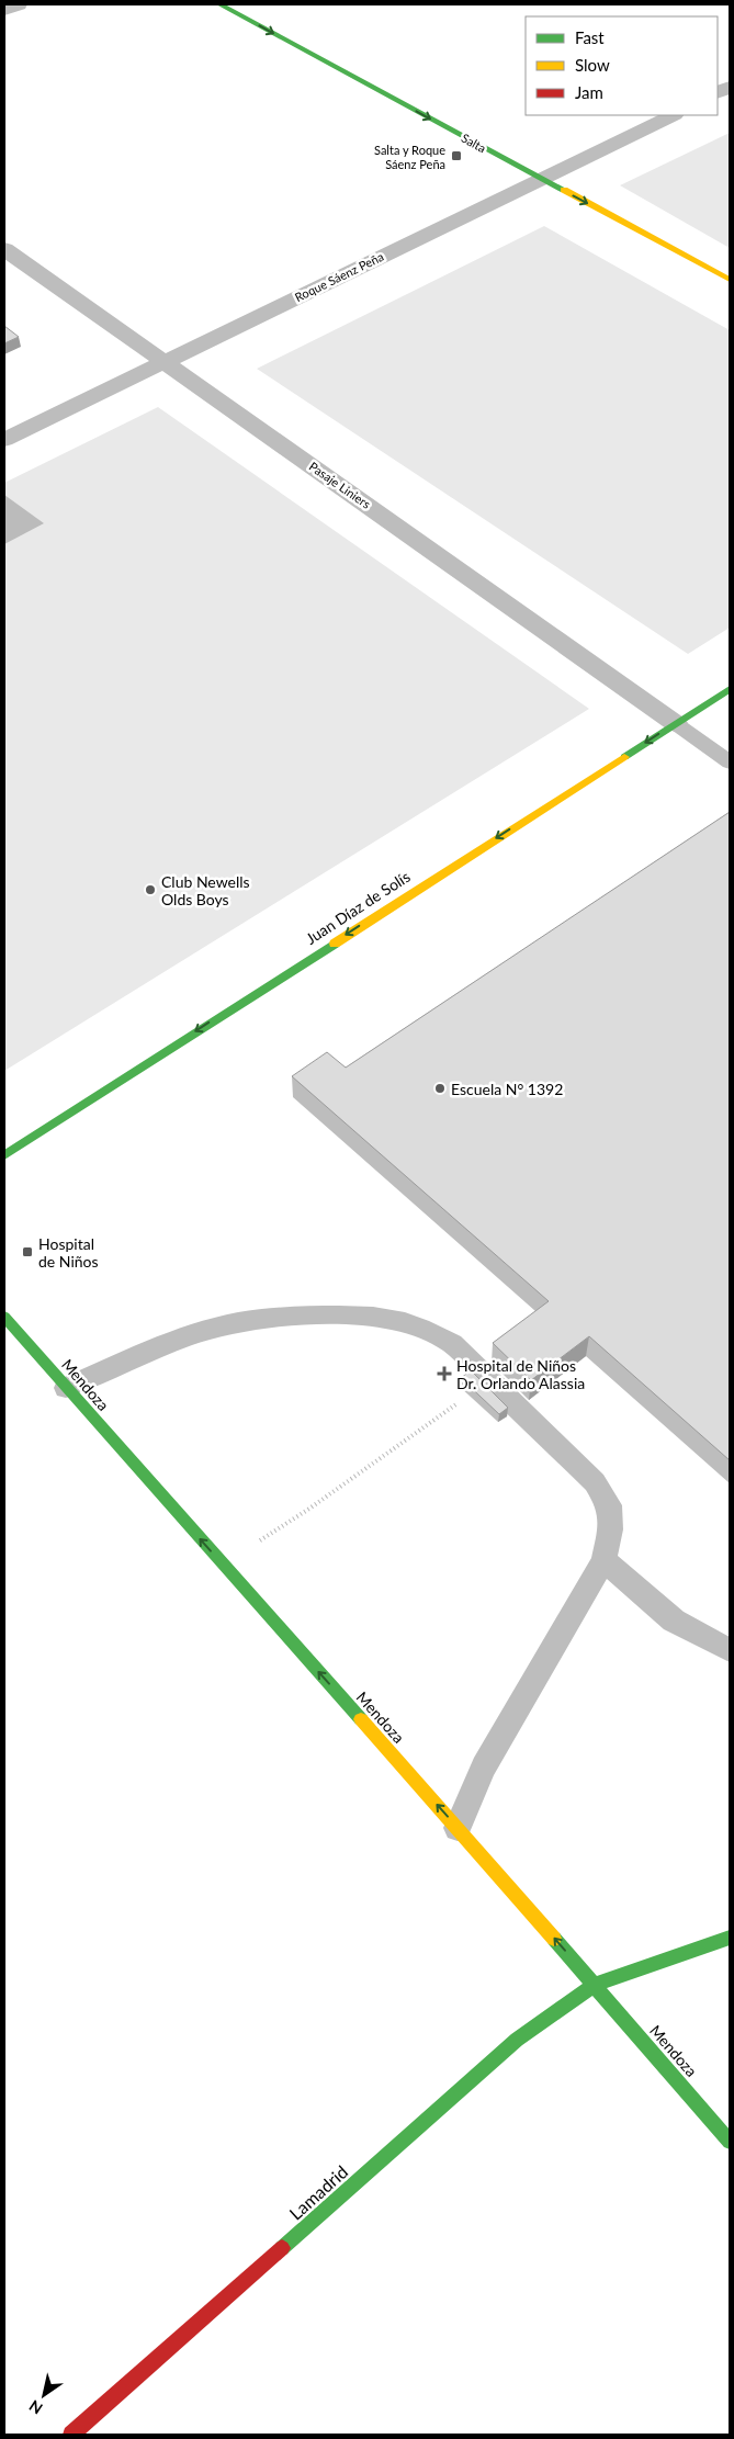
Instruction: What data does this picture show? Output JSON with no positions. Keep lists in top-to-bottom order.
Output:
{
  "streets": {
    "street": [
      "Salta",
      "Roque Sáenz Peña",
      "Pasaje Liniers",
      "Juan Díaz de Solís",
      "Mendoza",
      "Lamadrid"
    ]
  },
  "crossings": [
    ["Salta", "Roque Sáenz Peña"],
    ["Roque Sáenz Peña", "Pasaje Liniers"],
    ["Pasaje Liniers", "Juan Díaz de Solís"],
    ["Mendoza", "Lamadrid"]
  ],
  "one_way": ["Salta", "Juan Díaz de Solís", "Mendoza"],
  "places": {
    "transit": ["Salta y Roque Sáenz Peña", "Hospital de Niños"],
    "other": ["Club Newells Olds Boys", "Escuela N° 1392"],
    "health": ["Hospital de Niños Dr. Orlando Alassia"]
  },
  "legend": ["Fast", "Slow", "Jam"],
  "north": "bottom left"
}
